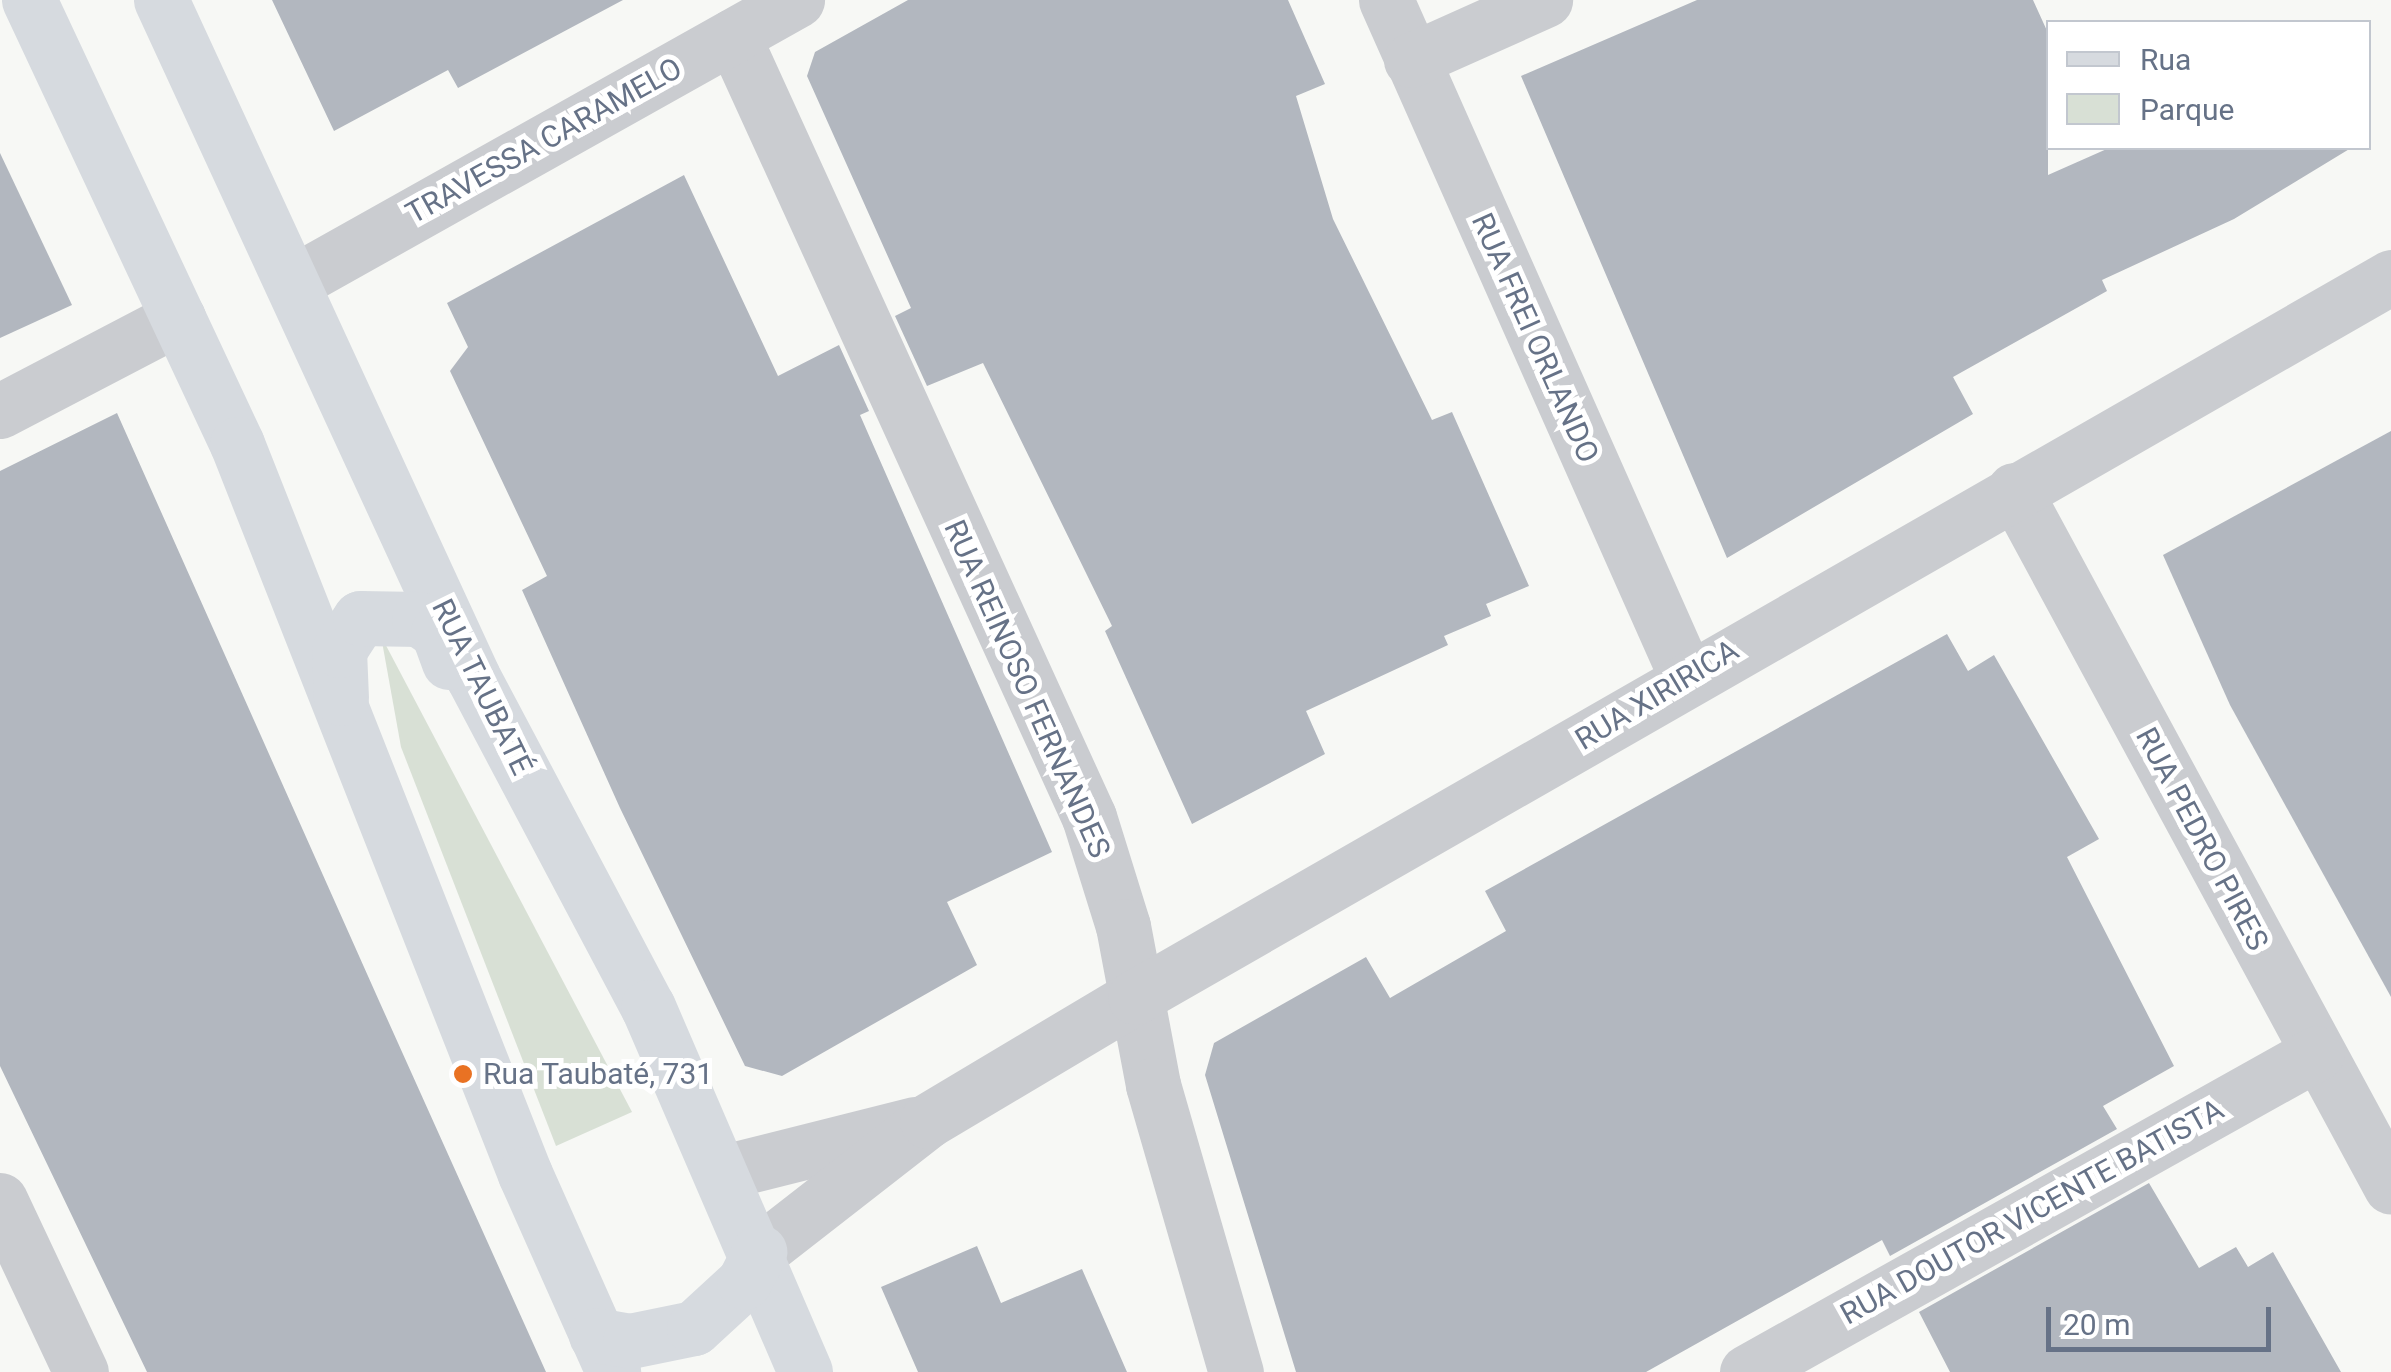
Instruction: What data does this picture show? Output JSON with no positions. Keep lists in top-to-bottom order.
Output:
{
  "streets": {
    "main road": ["RUA TAUBATÉ"],
    "street": [
      "TRAVESSA CARAMELO",
      "RUA FREI ORLANDO",
      "RUA REINOSO FERNANDES",
      "RUA XIRIRICA",
      "RUA PEDRO PIRES",
      "RUA DOUTOR VICENTE BATISTA"
    ]
  },
  "crossings": [
    ["TRAVESSA CARAMELO", "RUA TAUBATÉ"],
    ["TRAVESSA CARAMELO", "RUA REINOSO FERNANDES"],
    ["RUA FREI ORLANDO", "RUA XIRIRICA"],
    ["RUA TAUBATÉ", "RUA XIRIRICA"],
    ["RUA REINOSO FERNANDES", "RUA XIRIRICA"],
    ["RUA XIRIRICA", "RUA PEDRO PIRES"],
    ["RUA PEDRO PIRES", "RUA DOUTOR VICENTE BATISTA"]
  ],
  "places": ["Rua Taubaté, 731"],
  "legend": ["Rua", "Parque"],
  "scale_bar": "20 m"
}
